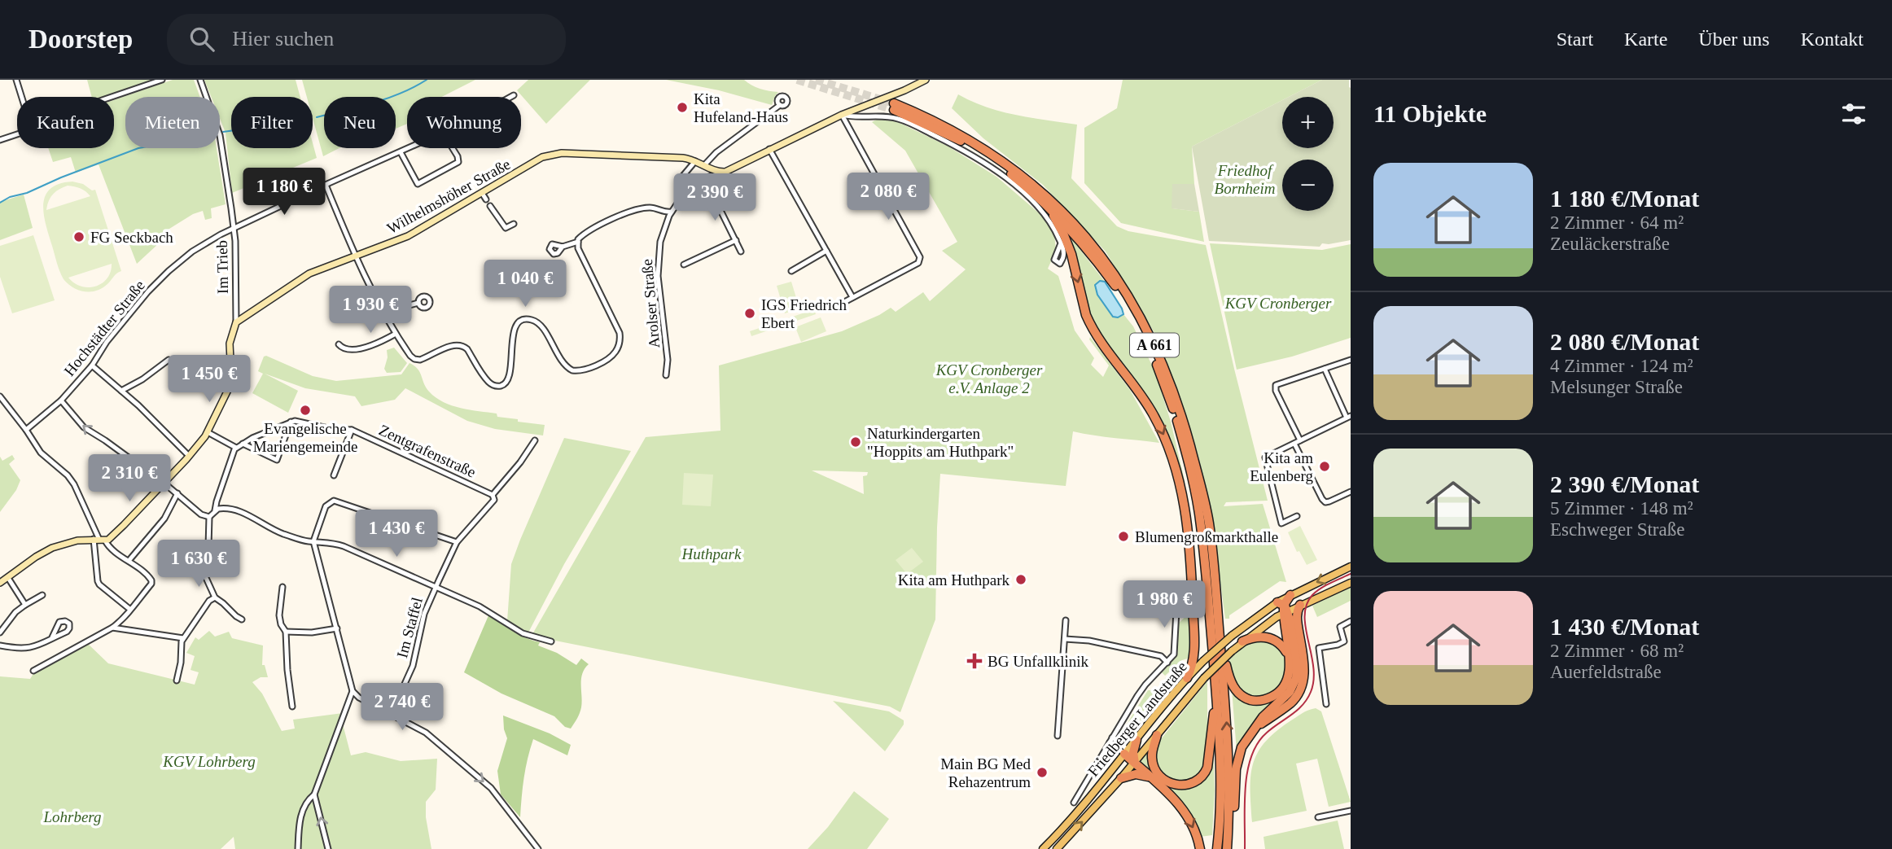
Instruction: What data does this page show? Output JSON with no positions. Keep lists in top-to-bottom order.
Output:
{
  "streets": {
    "highway": ["A 661"],
    "main road": ["Wilhelmshöher Straße", "Friedberger Landstraße"],
    "street": [
      "Im Trieb",
      "Arolser Straße",
      "Hochstädter Straße",
      "Zentgrafenstraße",
      "Im Staffel"
    ]
  },
  "crossings": [
    ["Wilhelmshöher Straße", "Im Trieb"],
    ["Wilhelmshöher Straße", "Arolser Straße"],
    ["Im Trieb", "Hochstädter Straße"],
    ["Zentgrafenstraße", "Im Staffel"]
  ],
  "parks": [
    "Friedhof Bornheim",
    "KGV Cronberger",
    "KGV Cronberger e.V. Anlage 2",
    "Huthpark",
    "KGV Lohrberg",
    "Lohrberg"
  ],
  "places": {
    "other": [
      "Kita Hufeland-Haus",
      "FG Seckbach",
      "IGS Friedrich Ebert",
      "Evangelische Mariengemeinde",
      "Naturkindergarten \"Hoppits am Huthpark\"",
      "Kita am Eulenberg",
      "Blumengroßmarkthalle",
      "Kita am Huthpark",
      "Main BG Med Rehazentrum"
    ],
    "health": ["BG Unfallklinik"]
  },
  "page": {
    "header": "Doorstep",
    "search": "Hier suchen",
    "nav": [
      "Start",
      "Karte",
      "Über uns",
      "Kontakt"
    ],
    "heading": "11 Objekte",
    "map_buttons": ["+", "−"],
    "chip": [
      "Kaufen",
      "Mieten",
      "Filter",
      "Neu",
      "Wohnung"
    ],
    "list": [
      {
        "name": "1 180 €/Monat",
        "note": "2 Zimmer · 64 m² · Zeuläckerstraße"
      },
      {
        "name": "2 080 €/Monat",
        "note": "4 Zimmer · 124 m² · Melsunger Straße"
      },
      {
        "name": "2 390 €/Monat",
        "note": "5 Zimmer · 148 m² · Eschweger Straße"
      },
      {
        "name": "1 430 €/Monat",
        "note": "2 Zimmer · 68 m² · Auerfeldstraße"
      }
    ],
    "price": [
      "1 180 €",
      "2 080 €",
      "2 390 €",
      "1 040 €",
      "1 930 €",
      "1 450 €",
      "2 310 €",
      "1 430 €",
      "1 630 €",
      "1 980 €",
      "2 740 €"
    ]
  }
}
